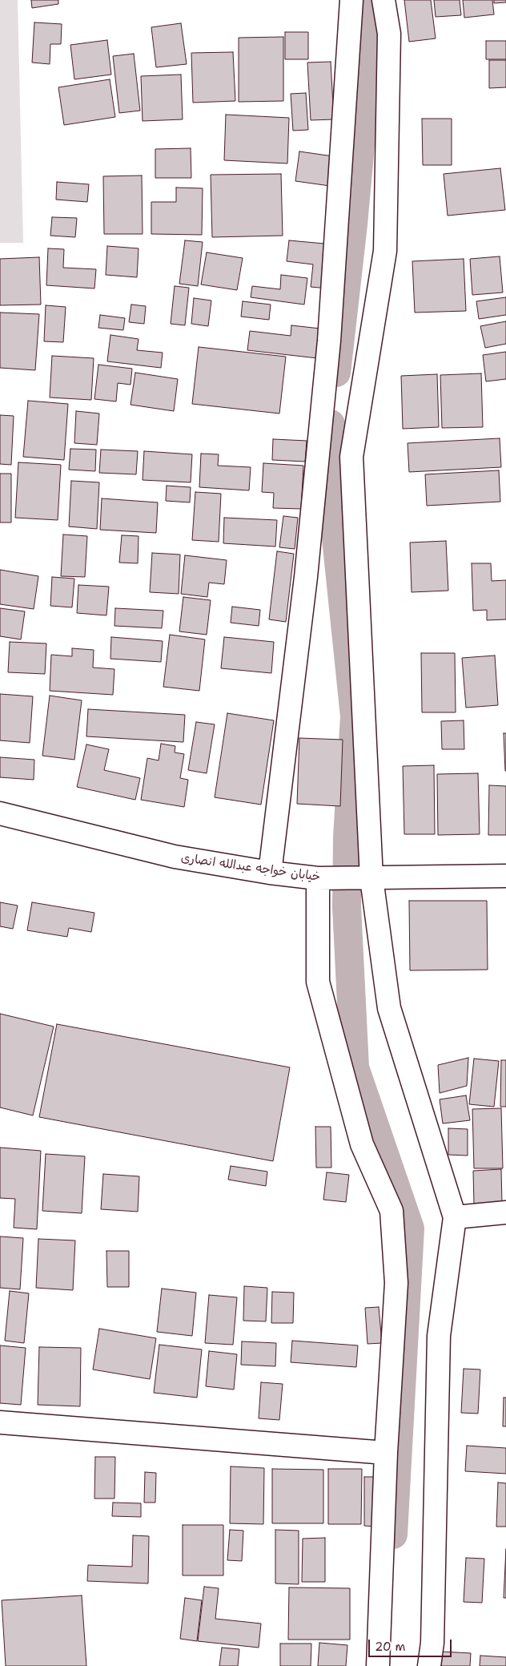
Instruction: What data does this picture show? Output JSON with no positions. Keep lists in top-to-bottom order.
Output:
{
  "streets": {
    "street": ["خیابان خواجه عبدالله انصاری"]
  },
  "scale_bar": "20 m"
}
